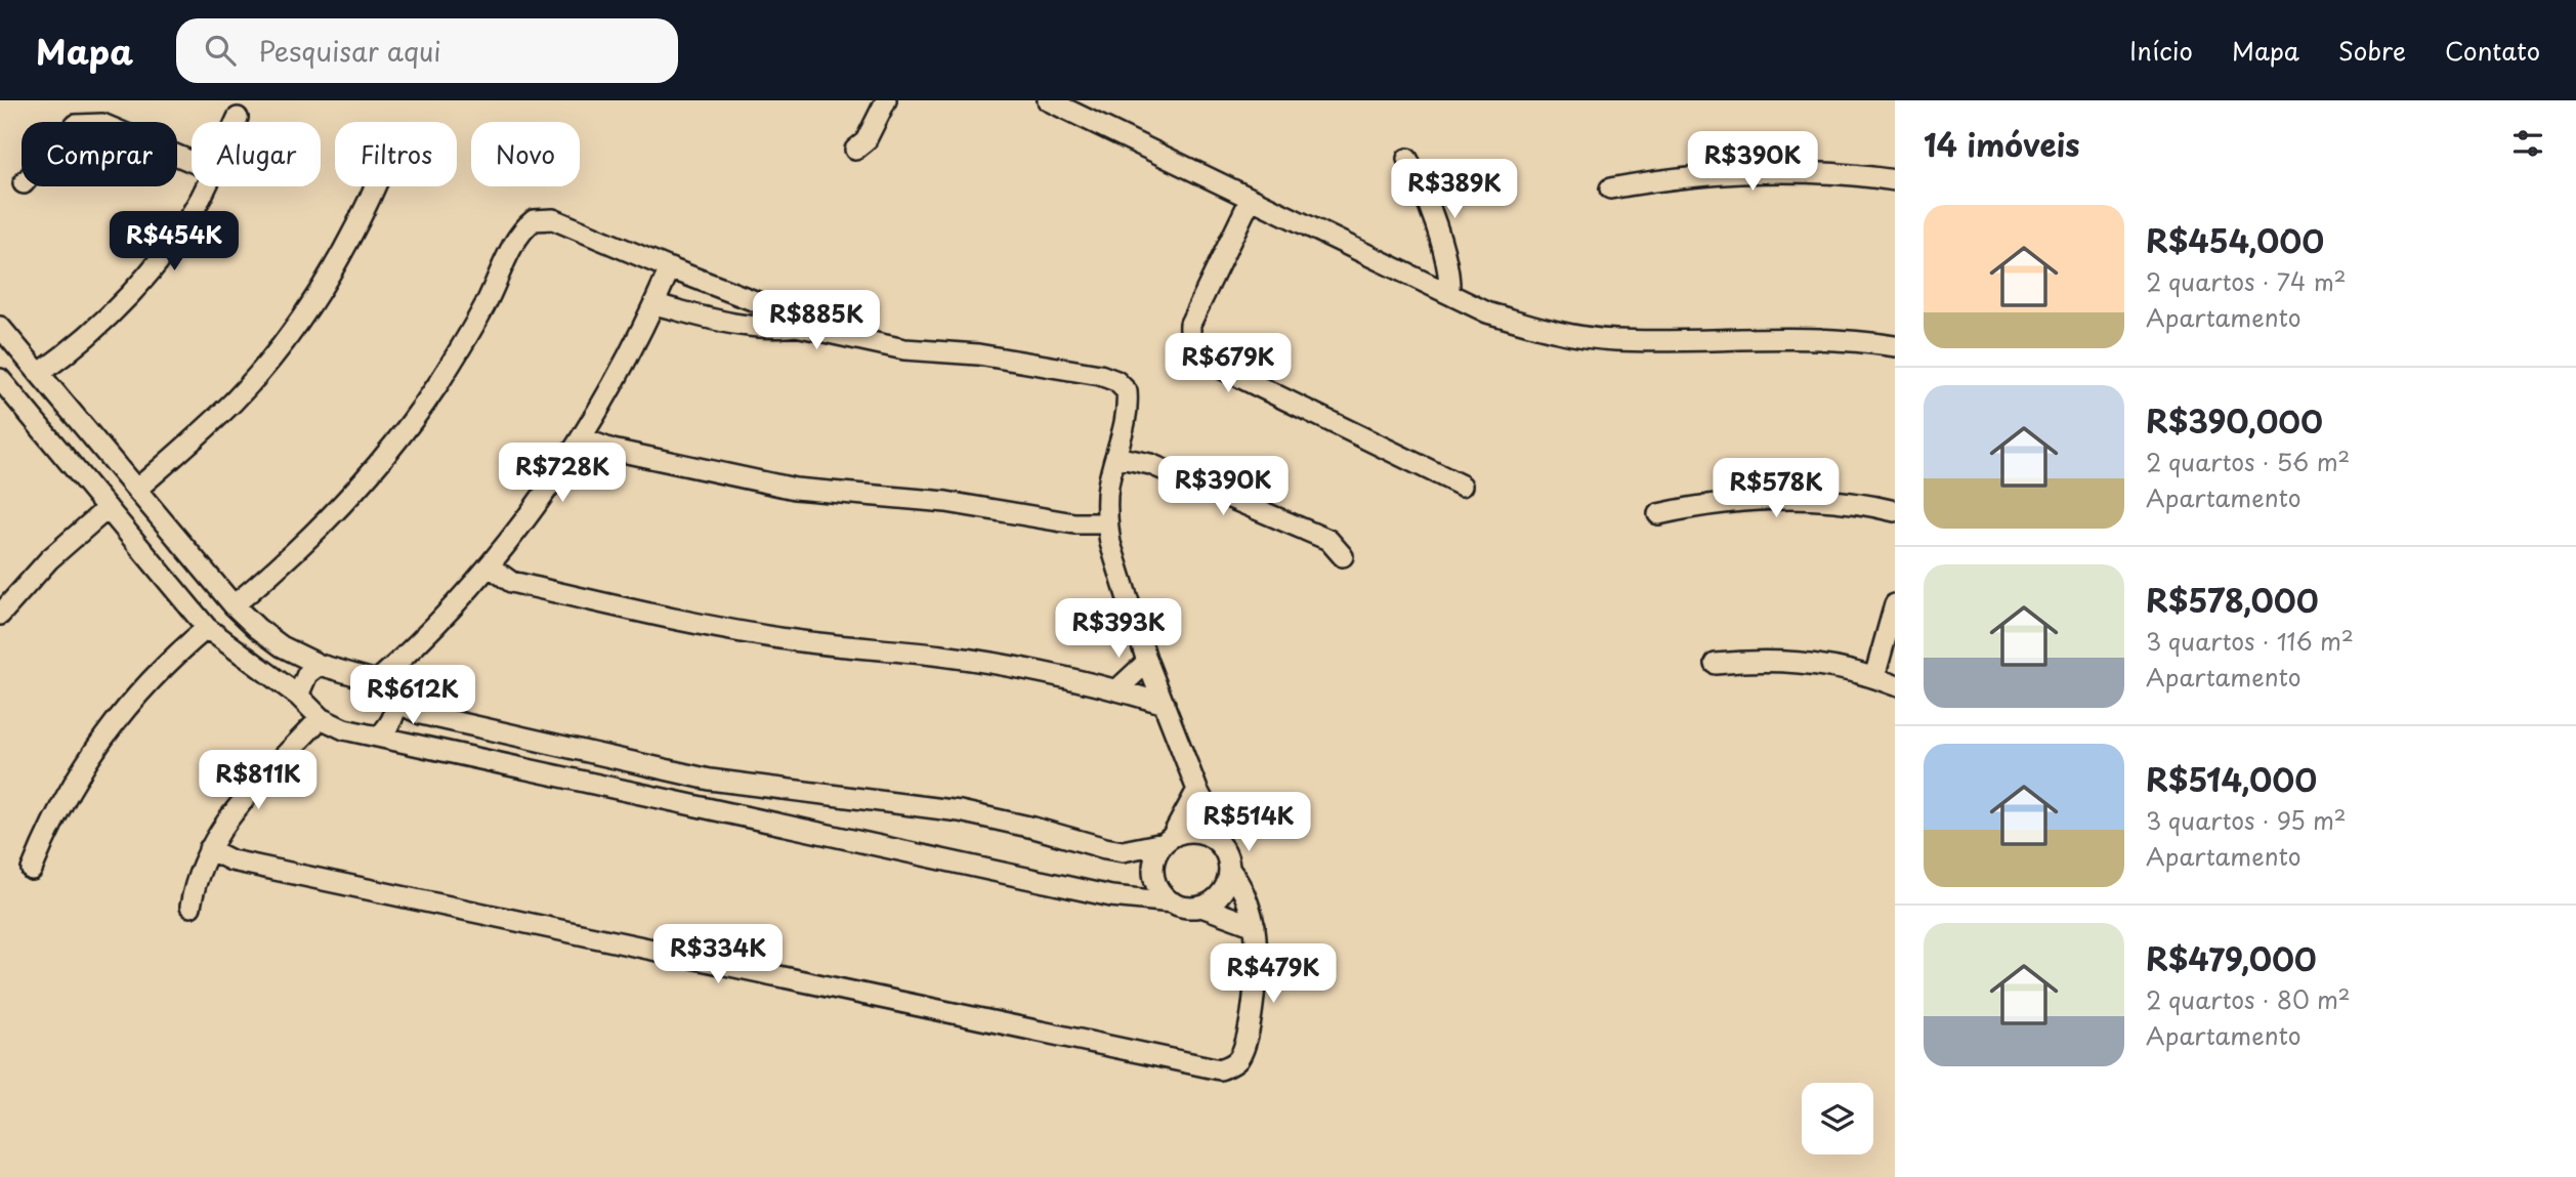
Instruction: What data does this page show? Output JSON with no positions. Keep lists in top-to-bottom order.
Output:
{
  "page": {
    "header": "Mapa",
    "search": "Pesquisar aqui",
    "nav": [
      "Início",
      "Mapa",
      "Sobre",
      "Contato"
    ],
    "heading": "14 imóveis",
    "chip": [
      "Comprar",
      "Alugar",
      "Filtros",
      "Novo"
    ],
    "price": [
      "R$390K",
      "R$389K",
      "R$454K",
      "R$885K",
      "R$679K",
      "R$728K",
      "R$390K",
      "R$578K",
      "R$393K",
      "R$612K",
      "R$811K",
      "R$514K",
      "R$334K",
      "R$479K"
    ],
    "list": [
      {
        "name": "R$454,000",
        "note": "2 quartos · 74 m² · Apartamento"
      },
      {
        "name": "R$390,000",
        "note": "2 quartos · 56 m² · Apartamento"
      },
      {
        "name": "R$578,000",
        "note": "3 quartos · 116 m² · Apartamento"
      },
      {
        "name": "R$514,000",
        "note": "3 quartos · 95 m² · Apartamento"
      },
      {
        "name": "R$479,000",
        "note": "2 quartos · 80 m² · Apartamento"
      }
    ]
  }
}
